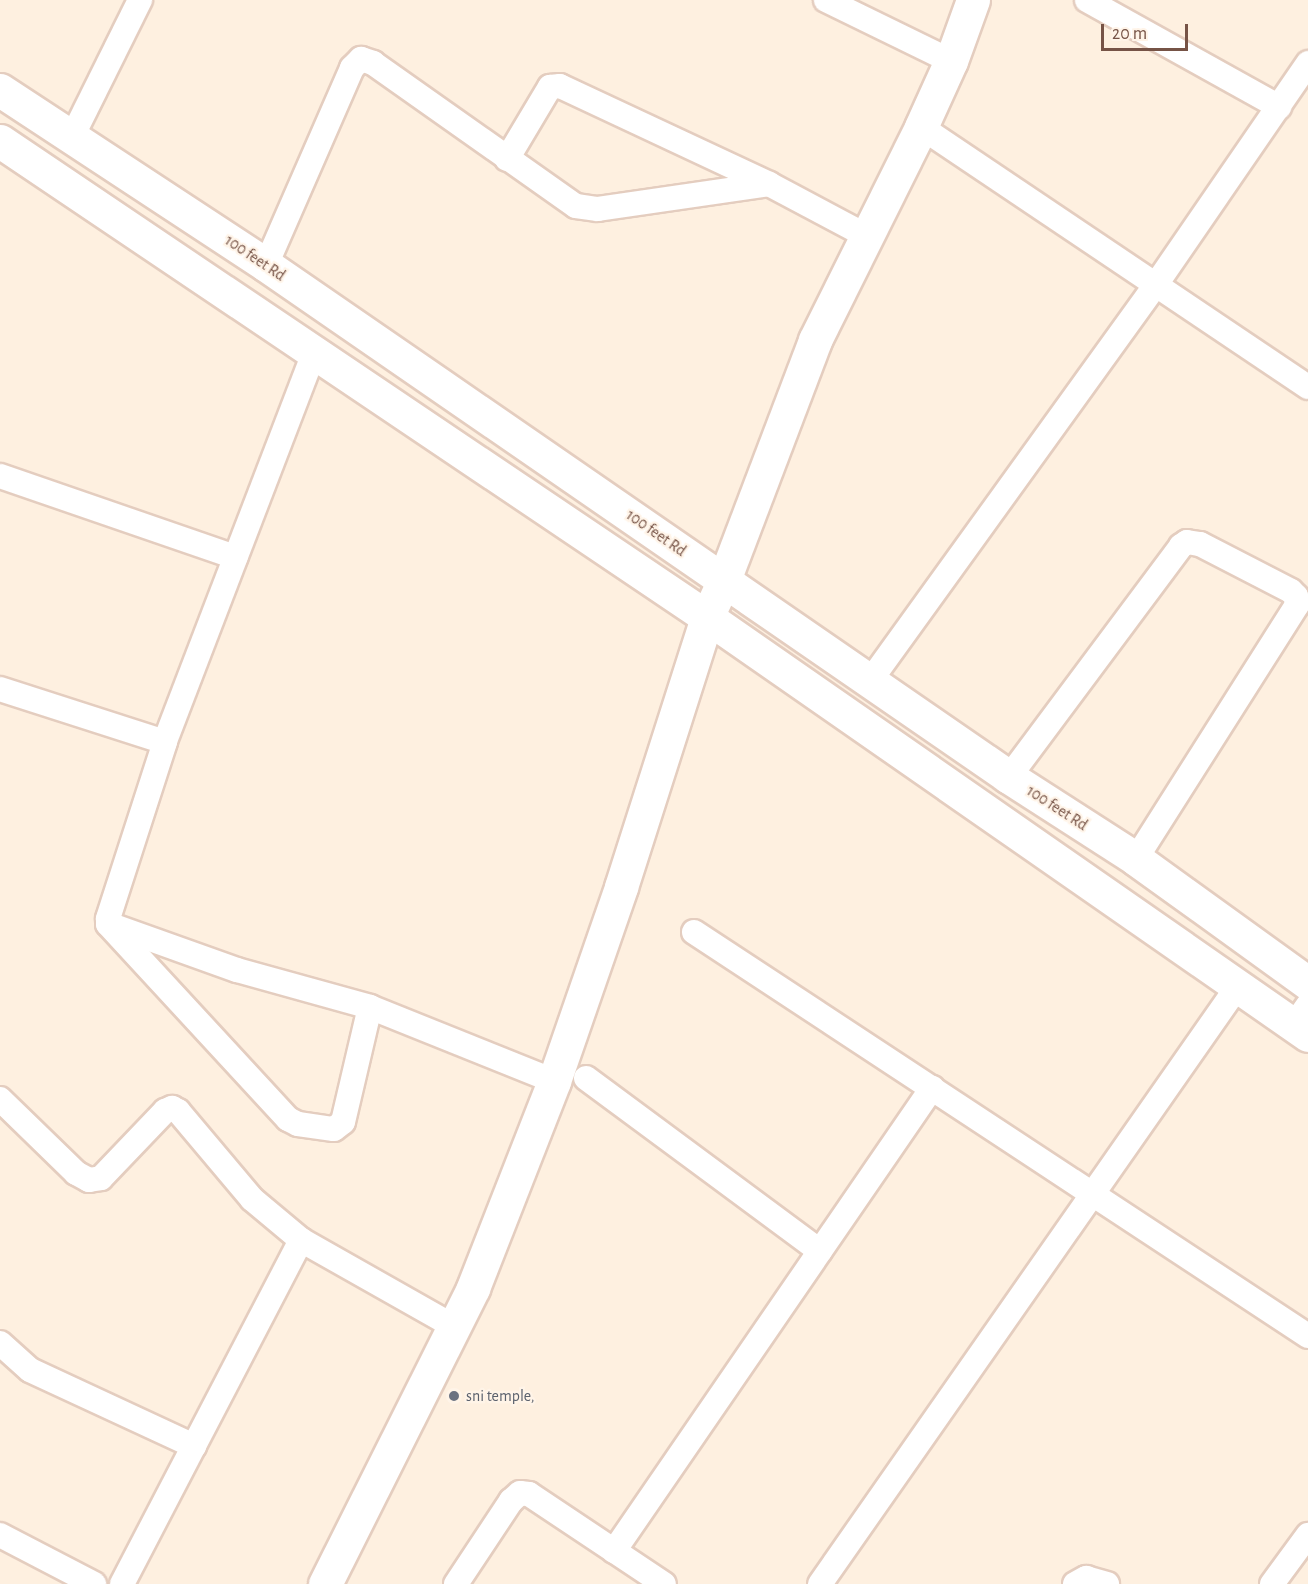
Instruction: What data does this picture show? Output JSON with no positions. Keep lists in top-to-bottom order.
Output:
{
  "streets": {
    "main road": ["100 feet Rd"]
  },
  "places": ["sni temple,"],
  "scale_bar": "20 m"
}
